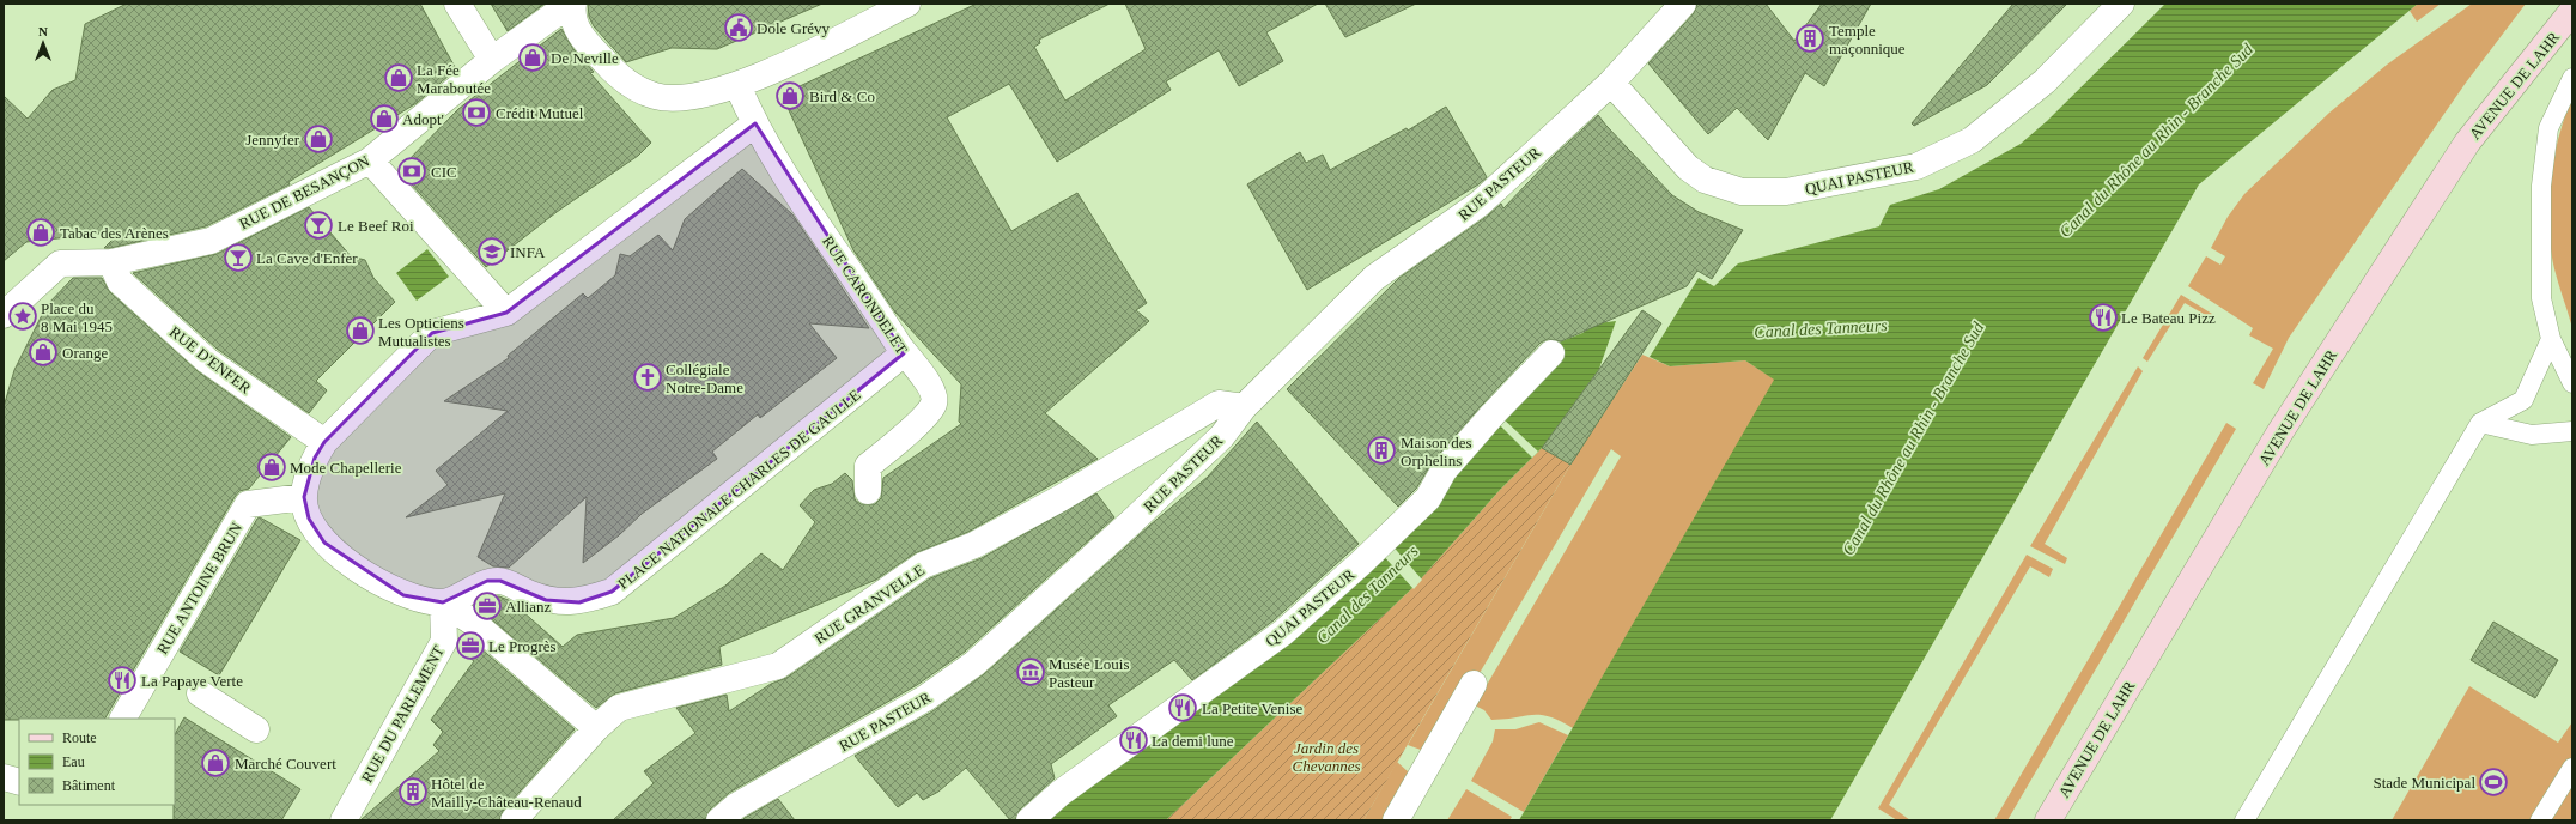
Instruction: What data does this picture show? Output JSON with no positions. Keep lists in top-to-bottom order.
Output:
{
  "streets": {
    "main road": ["AVENUE DE LAHR"],
    "street": [
      "QUAI PASTEUR",
      "RUE PASTEUR",
      "RUE DE BESANÇON",
      "RUE CARONDELET",
      "RUE D'ENFER",
      "PLACE NATIONALE CHARLES DE GAULLE",
      "RUE ANTOINE BRUN",
      "RUE GRANVELLE",
      "RUE DU PARLEMENT"
    ]
  },
  "crossings": [
    ["QUAI PASTEUR", "RUE PASTEUR"],
    ["RUE PASTEUR", "RUE GRANVELLE"],
    ["RUE DE BESANÇON", "RUE D'ENFER"],
    ["RUE CARONDELET", "PLACE NATIONALE CHARLES DE GAULLE"],
    ["PLACE NATIONALE CHARLES DE GAULLE", "RUE DU PARLEMENT"]
  ],
  "water": ["Canal du Rhône au Rhin - Branche Sud", "Canal des Tanneurs"],
  "parks": ["Jardin des Chevannes"],
  "places": {
    "public building": ["Dole Grévy"],
    "building": ["Temple maçonnique", "Maison des Orphelins", "Hôtel de Mailly-Château-Renaud"],
    "shop": [
      "De Neville",
      "La Fée Maraboutée",
      "Bird & Co",
      "Adopt'",
      "Jennyfer",
      "Tabac des Arènes",
      "Les Opticiens Mutualistes",
      "Orange",
      "Mode Chapellerie",
      "Marché Couvert"
    ],
    "bank": ["Crédit Mutuel", "CIC"],
    "bar": ["Le Beef Roi", "La Cave d'Enfer"],
    "school or university": ["INFA"],
    "place": ["Place du 8 Mai 1945"],
    "restaurant": [
      "Le Bateau Pizz",
      "La Papaye Verte",
      "La Petite Venise",
      "La demi lune"
    ],
    "church": ["Collégiale Notre-Dame"],
    "office": ["Allianz", "Le Progrès"],
    "museum": ["Musée Louis Pasteur"],
    "sports": ["Stade Municipal"]
  },
  "legend": ["Route", "Eau", "Bâtiment"],
  "north": "top"
}
